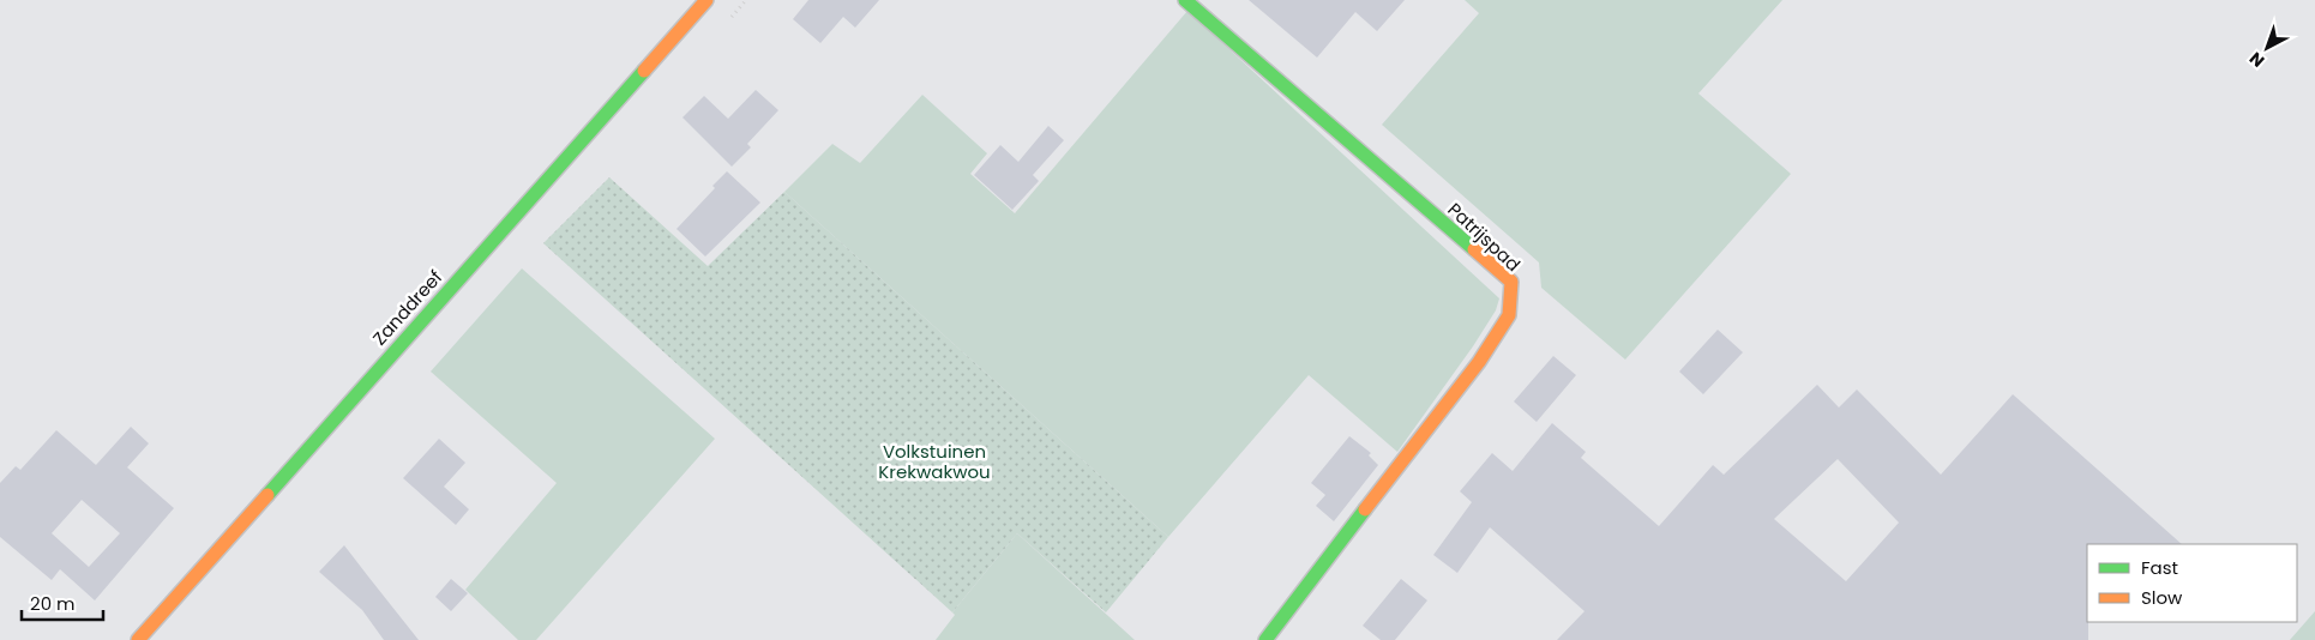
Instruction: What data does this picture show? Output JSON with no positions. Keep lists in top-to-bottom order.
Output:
{
  "streets": {
    "street": ["Patrijspad", "Zanddreef"]
  },
  "parks": ["Volkstuinen Krekwakwou"],
  "legend": ["Fast", "Slow"],
  "scale_bar": "20 m",
  "north": "bottom left"
}
